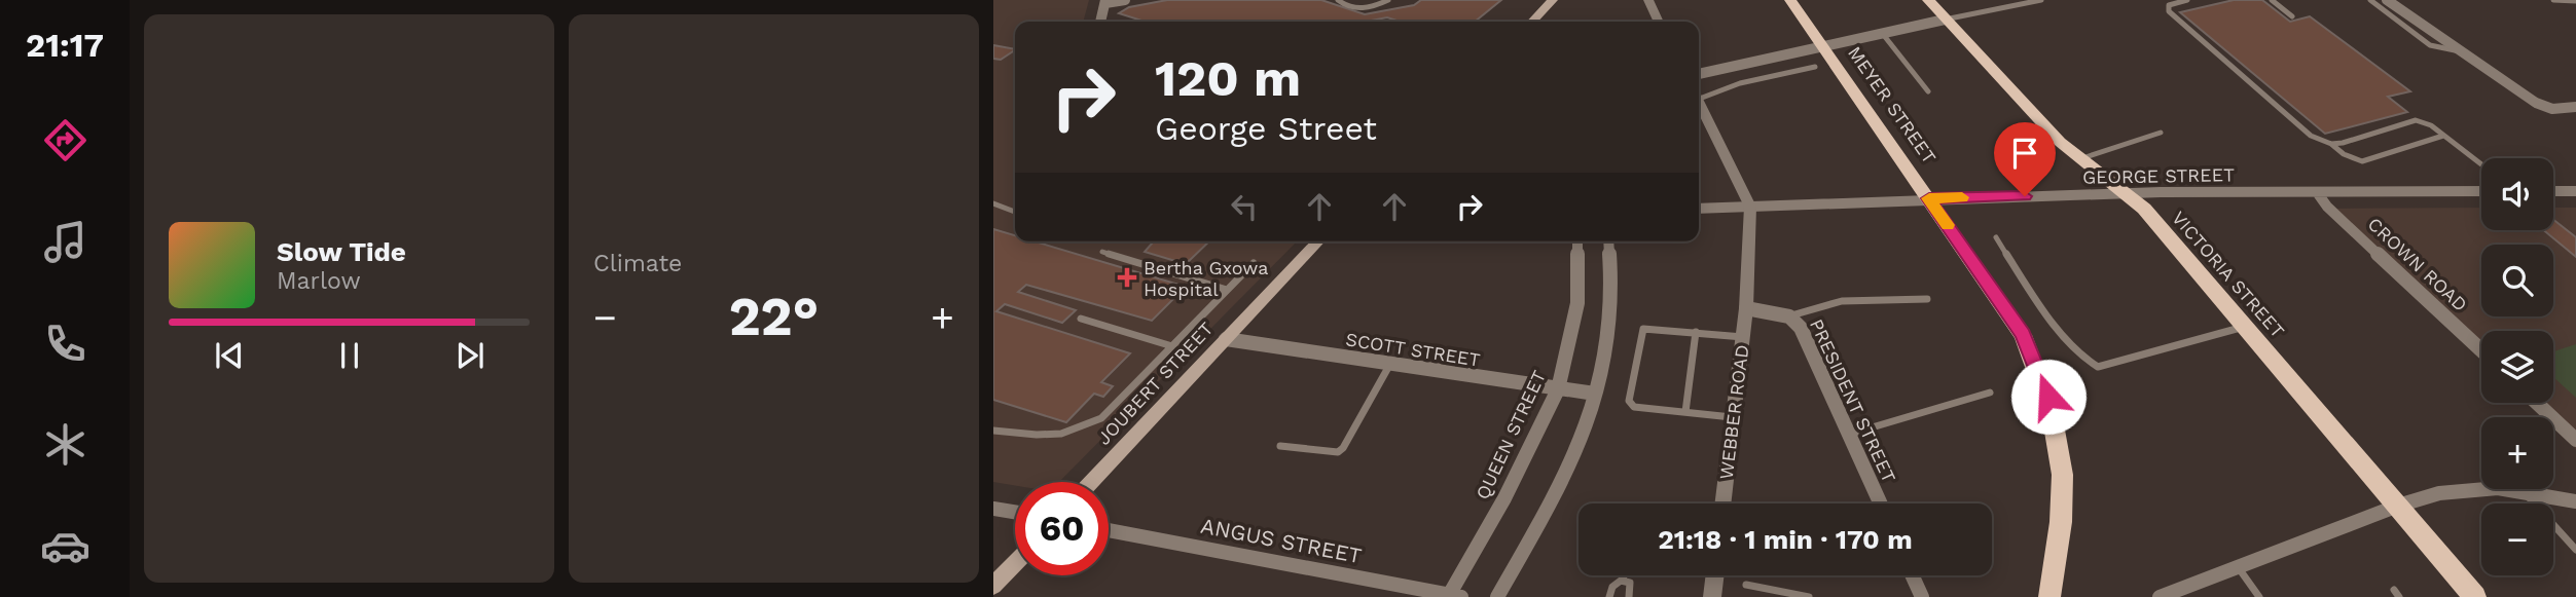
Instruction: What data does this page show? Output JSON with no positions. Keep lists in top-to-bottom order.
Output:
{
  "streets": {
    "main road": ["MEYER STREET", "VICTORIA STREET", "JOUBERT STREET"],
    "street": [
      "GEORGE STREET",
      "CROWN ROAD",
      "SCOTT STREET",
      "PRESIDENT STREET",
      "WEBBER ROAD",
      "QUEEN STREET",
      "ANGUS STREET"
    ]
  },
  "crossings": [
    ["MEYER STREET", "GEORGE STREET"],
    ["GEORGE STREET", "CROWN ROAD"],
    ["GEORGE STREET", "VICTORIA STREET"],
    ["SCOTT STREET", "JOUBERT STREET"],
    ["SCOTT STREET", "QUEEN STREET"],
    ["PRESIDENT STREET", "WEBBER ROAD"],
    ["QUEEN STREET", "ANGUS STREET"]
  ],
  "places": {
    "health": ["Bertha Gxowa Hospital"]
  },
  "page": {
    "tabs": "21:17",
    "tile": "Climate",
    "turn": ["120 m", "George Street"],
    "map_buttons": ["+", "−"],
    "song": ["Slow Tide", "Marlow"],
    "heat": ["−", "22°", "+"],
    "limit": "60",
    "trip": "21:18 · 1 min · 170 m"
  }
}
